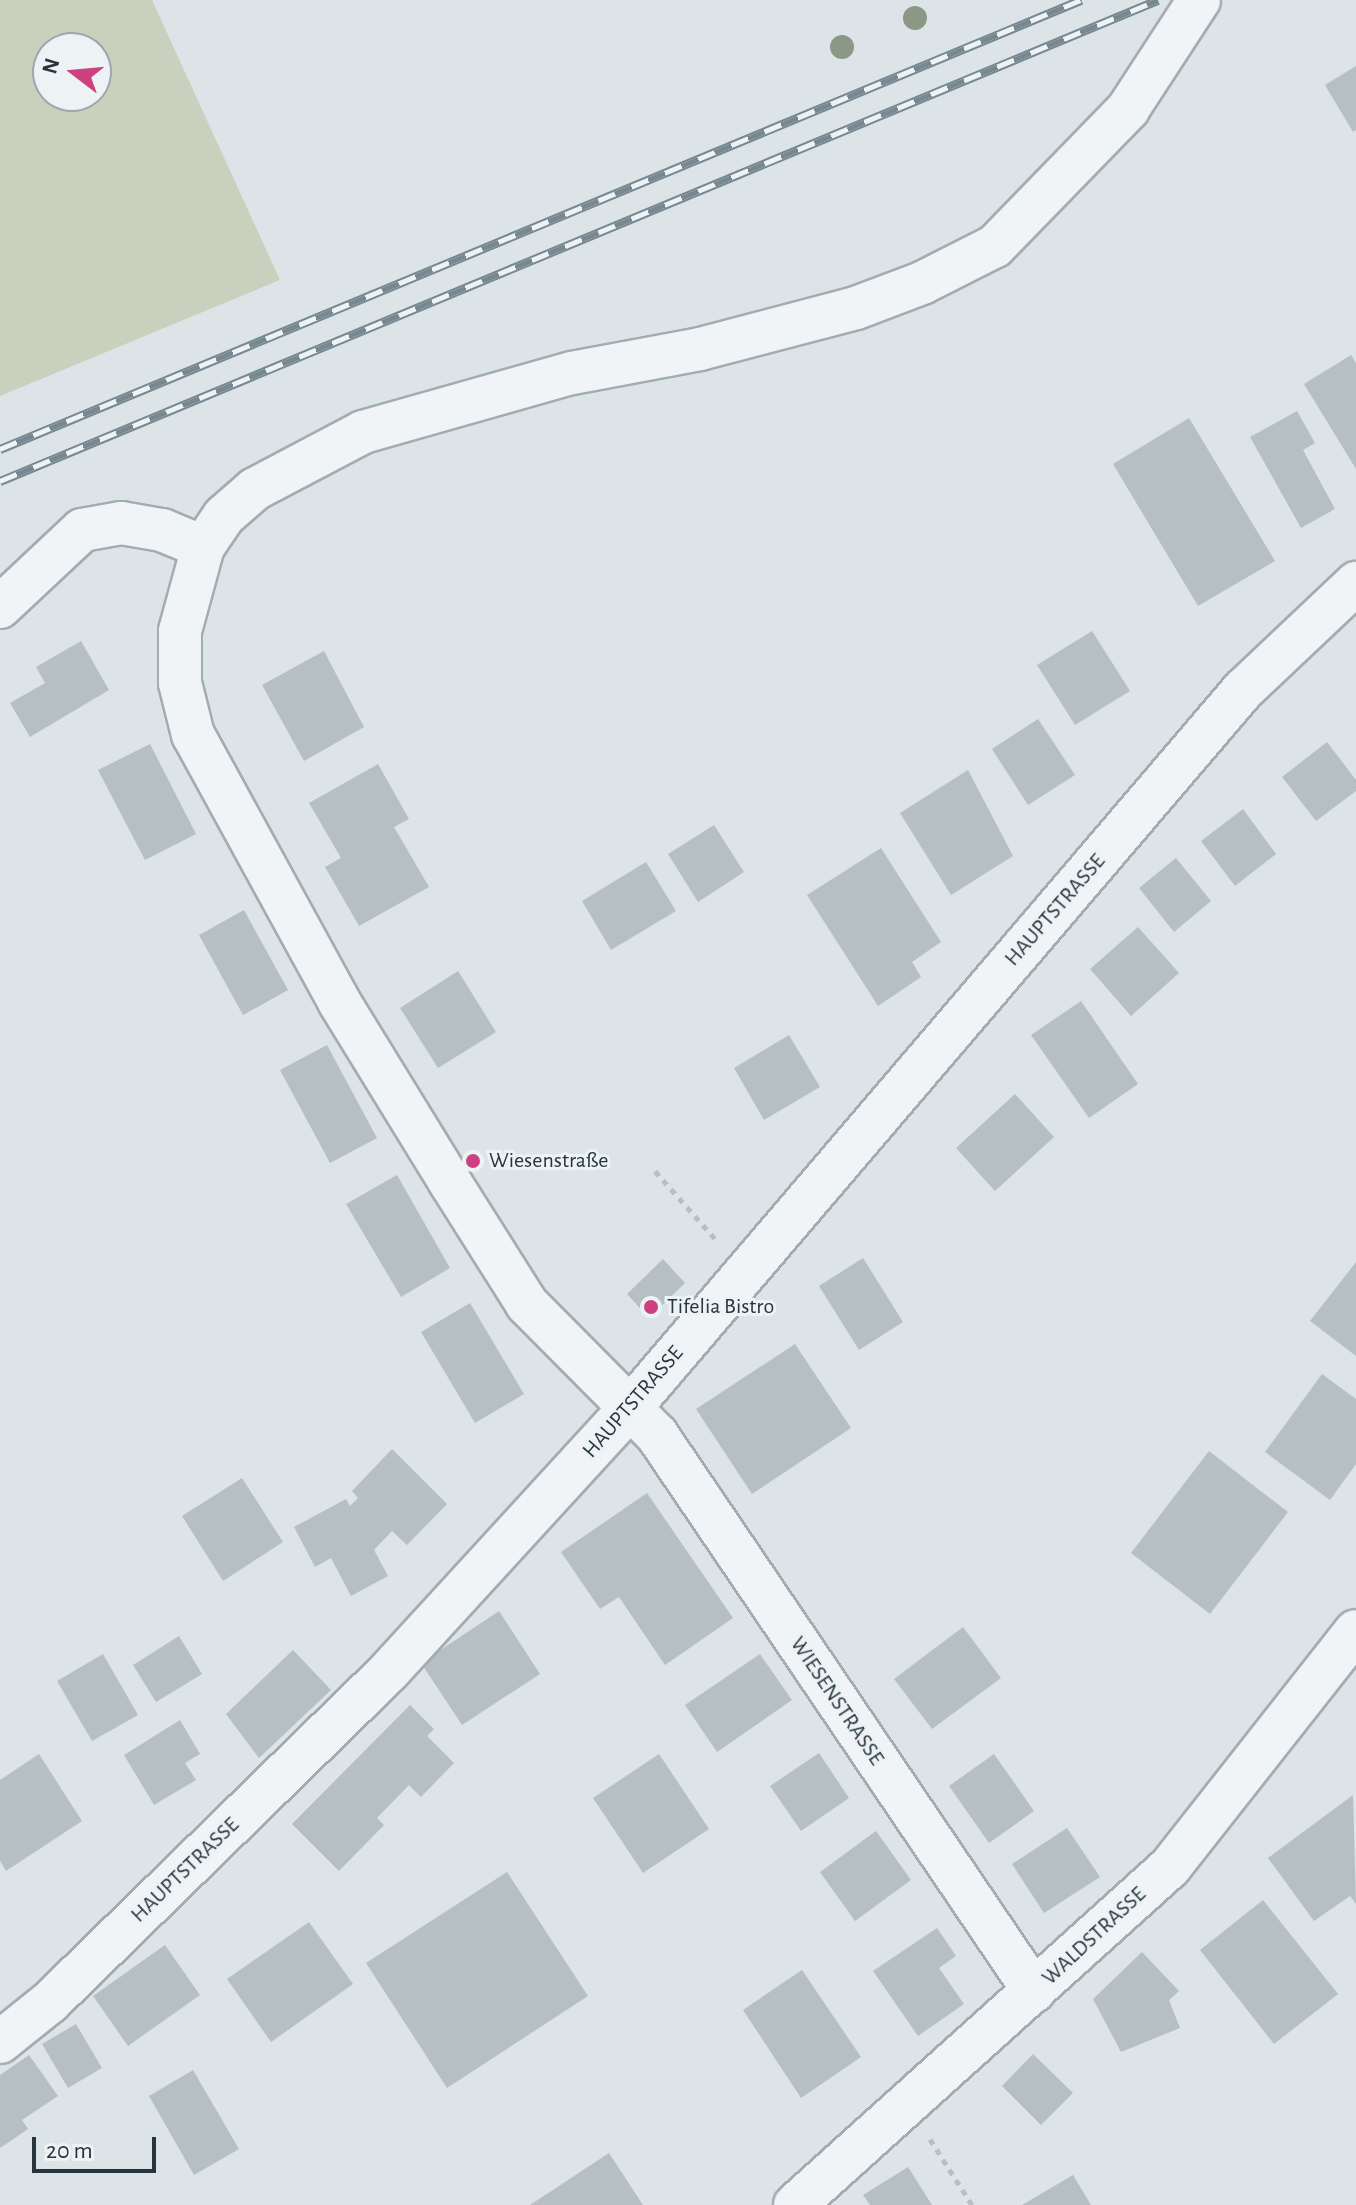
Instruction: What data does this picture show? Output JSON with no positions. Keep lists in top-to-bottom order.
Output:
{
  "streets": {
    "street": ["HAUPTSTRASSE", "WIESENSTRASSE", "WALDSTRASSE"]
  },
  "crossings": [
    ["HAUPTSTRASSE", "WIESENSTRASSE"],
    ["WIESENSTRASSE", "WALDSTRASSE"]
  ],
  "places": ["Wiesenstraße", "Tifelia Bistro"],
  "scale_bar": "20 m",
  "north": "left"
}
